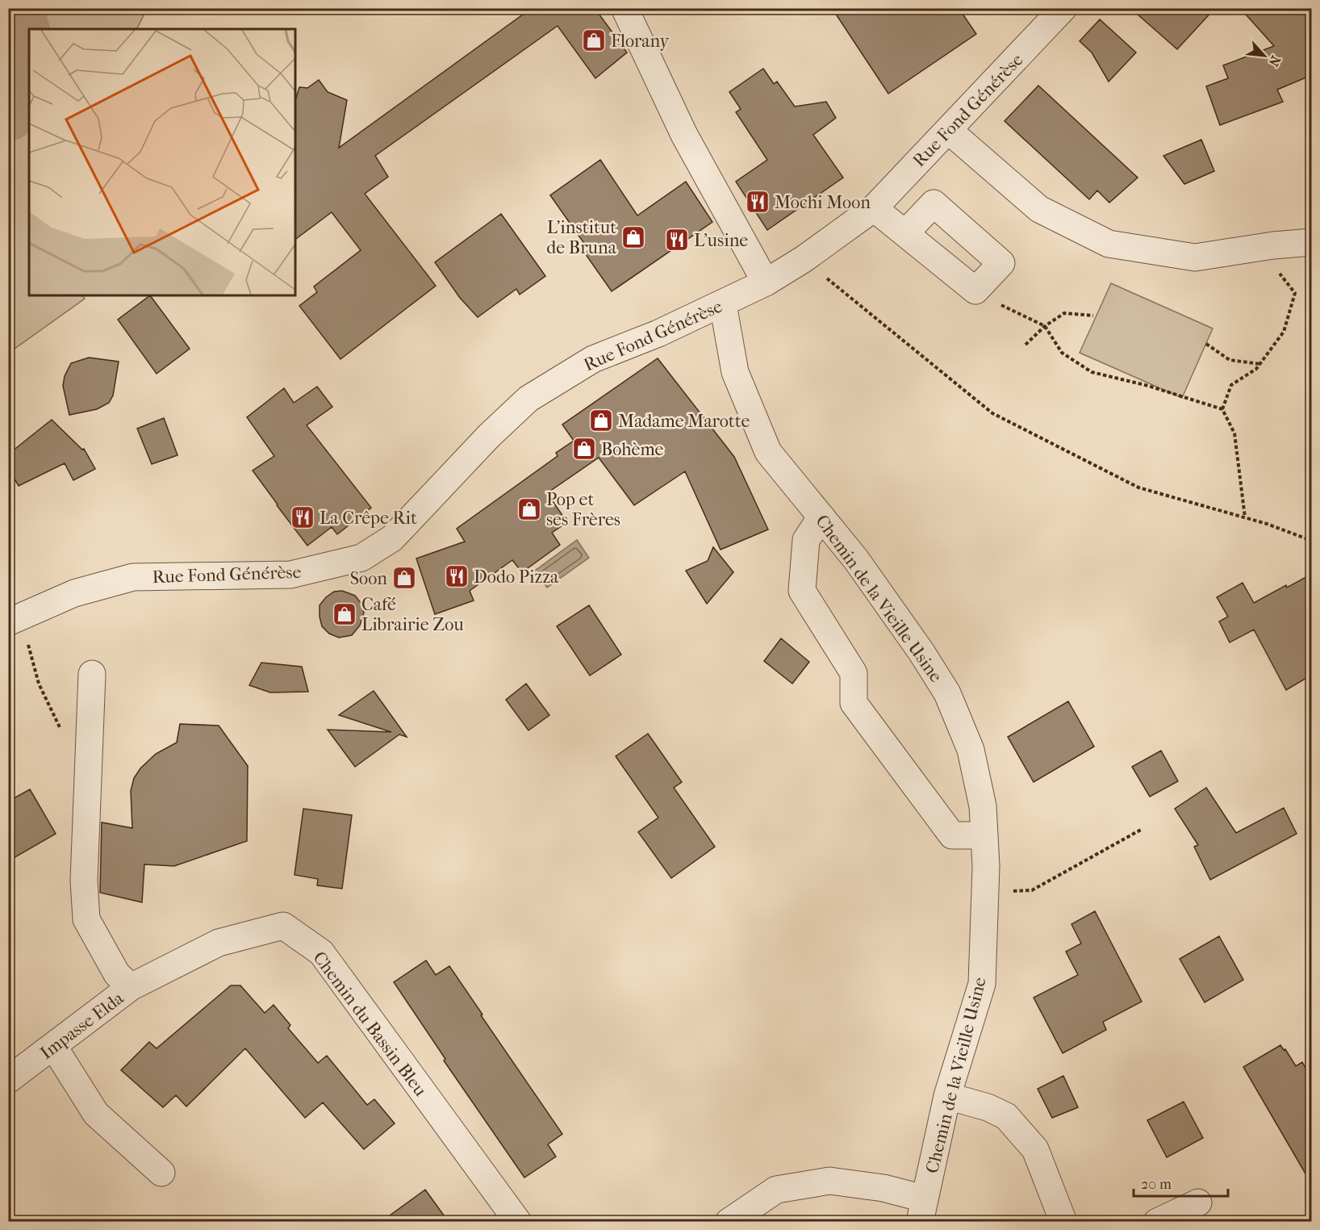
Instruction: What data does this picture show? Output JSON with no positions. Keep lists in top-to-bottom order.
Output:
{
  "streets": {
    "street": [
      "Rue Fond Générèse",
      "Chemin de la Vieille Usine",
      "Chemin du Bassin Bleu",
      "Impasse Elda"
    ]
  },
  "crossings": [
    ["Rue Fond Générèse", "Chemin de la Vieille Usine"],
    ["Chemin du Bassin Bleu", "Impasse Elda"]
  ],
  "places": {
    "shop": [
      "Florany",
      "L'institut de Bruna",
      "Madame Marotte",
      "Bohème",
      "Pop et ses Frères",
      "Soon",
      "Café Librairie Zou"
    ],
    "restaurant": [
      "Mochi Moon",
      "L’usine",
      "La Crêpe Rit",
      "Dodo Pizza"
    ]
  },
  "scale_bar": "20 m",
  "north": "bottom right"
}
